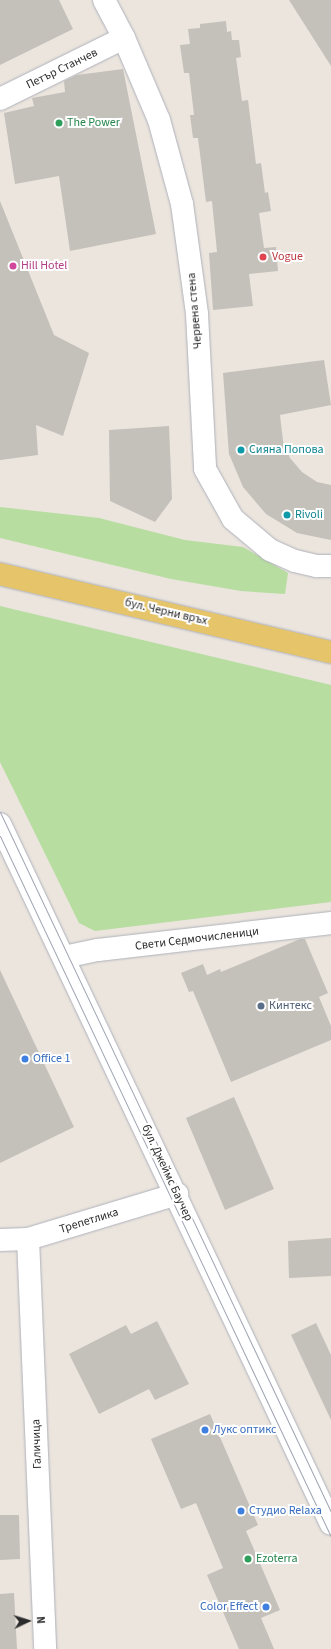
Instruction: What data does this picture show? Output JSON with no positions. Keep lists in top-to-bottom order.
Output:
{
  "streets": {
    "main road": ["бул. Черни връх"],
    "street": [
      "Петър Станчев",
      "Червена стена",
      "Свети Седмочисленици",
      "бул. Джеймс Баучер",
      "Трепетлика",
      "Галичица"
    ]
  },
  "crossings": [
    ["Петър Станчев", "Червена стена"],
    ["Свети Седмочисленици", "бул. Джеймс Баучер"],
    ["бул. Джеймс Баучер", "Трепетлика"],
    ["Трепетлика", "Галичица"]
  ],
  "places": [
    "The Power",
    "Vogue",
    "Hill Hotel",
    "Сияна Попова",
    "Rivoli",
    "Кинтекс",
    "Office 1",
    "Лукс оптикс",
    "Студио Relaxa",
    "Ezoterra",
    "Color Effect"
  ],
  "north": "right"
}
